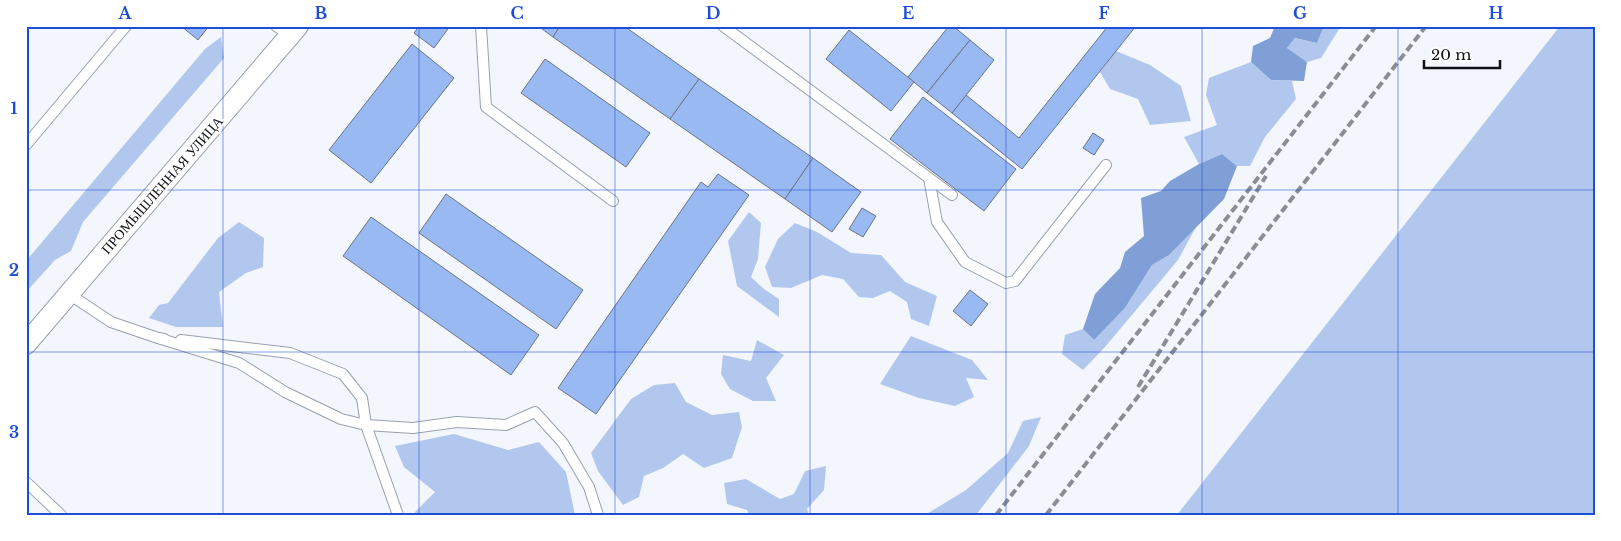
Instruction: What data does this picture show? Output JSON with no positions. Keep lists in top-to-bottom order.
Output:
{
  "streets": {
    "street": ["ПРОМЫШЛЕННАЯ УЛИЦА"]
  },
  "scale_bar": "20 m",
  "grid": {
    "columns": [
      "A",
      "B",
      "C",
      "D",
      "E",
      "F",
      "G",
      "H"
    ],
    "rows": ["1", "2", "3"]
  }
}
